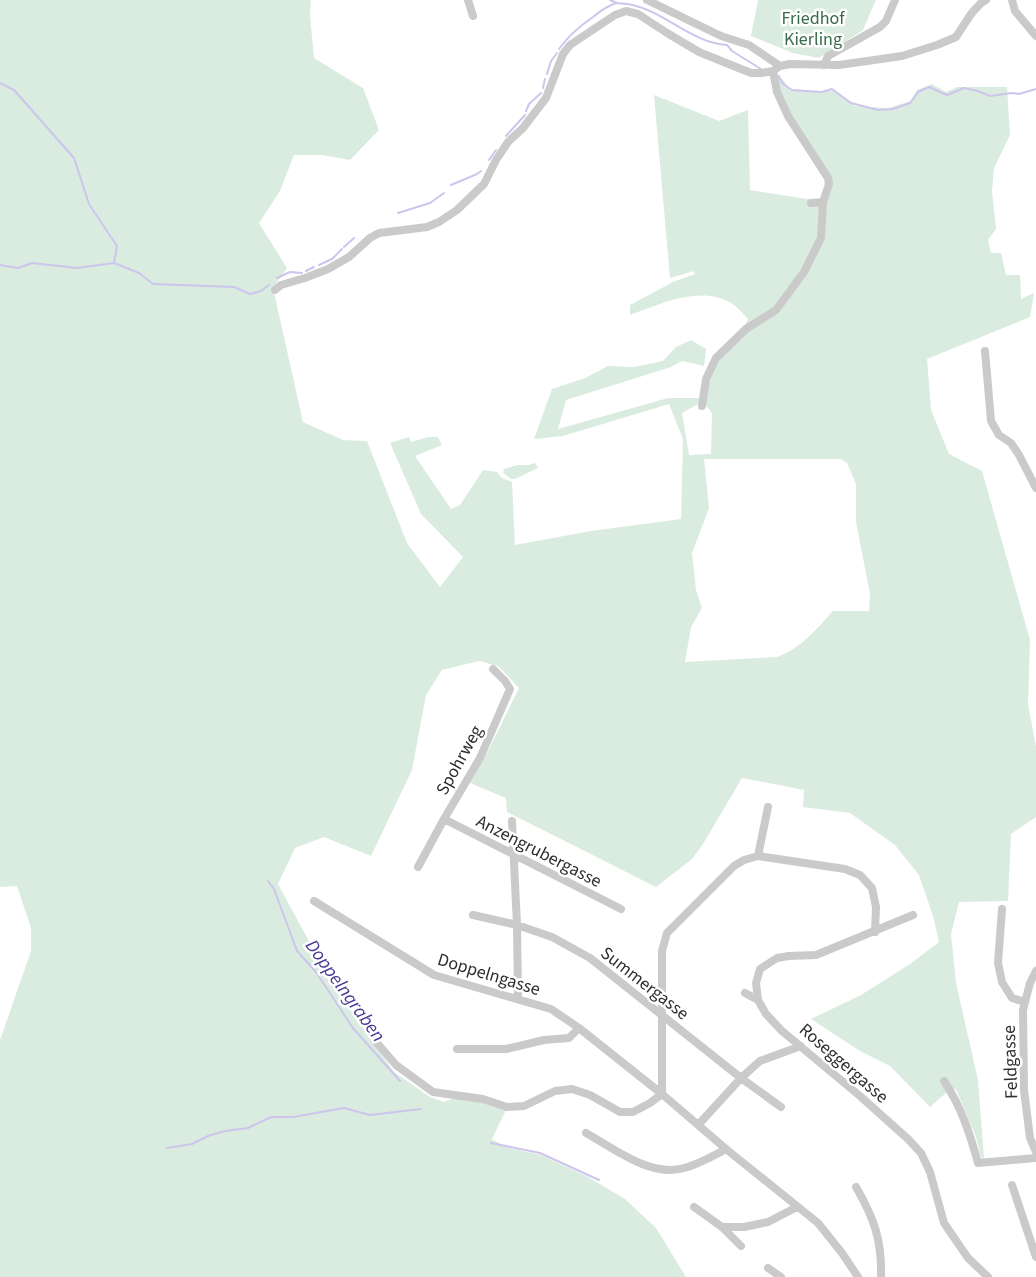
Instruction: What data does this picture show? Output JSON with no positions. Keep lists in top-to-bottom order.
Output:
{
  "streets": {
    "street": [
      "Spohrweg",
      "Anzengrubergasse",
      "Doppelngasse",
      "Summergasse",
      "Feldgasse",
      "Roseggergasse"
    ]
  },
  "crossings": [
    ["Spohrweg", "Anzengrubergasse"]
  ],
  "water": ["Doppelngraben"],
  "parks": ["Friedhof Kierling"]
}
